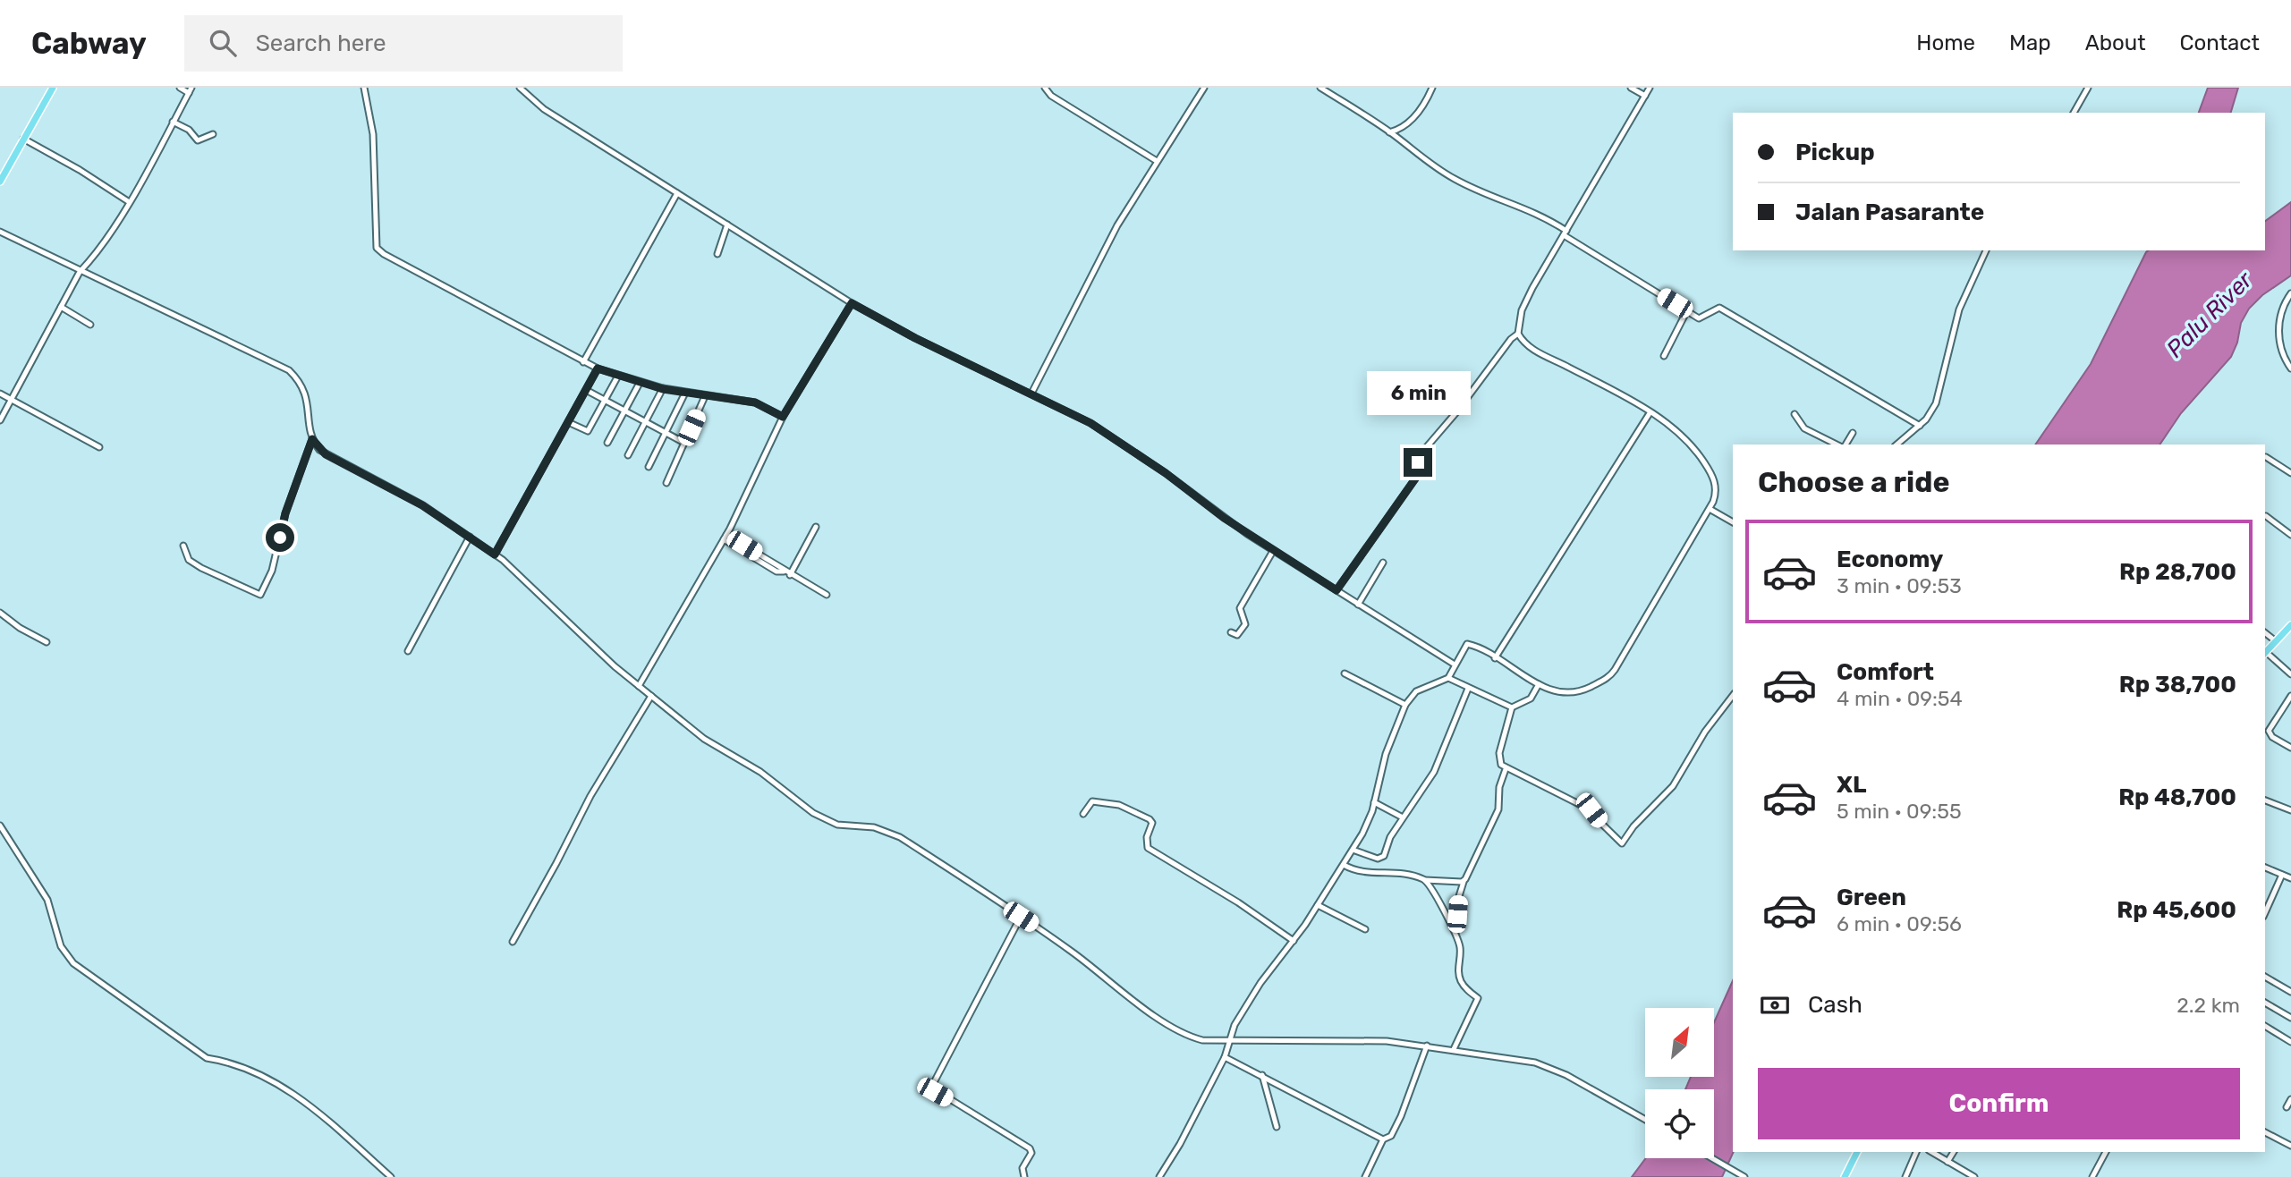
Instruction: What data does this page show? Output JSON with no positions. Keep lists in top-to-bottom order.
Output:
{
  "water": ["Palu River"],
  "north": "top right",
  "page": {
    "header": "Cabway",
    "search": "Search here",
    "nav": [
      "Home",
      "Map",
      "About",
      "Contact"
    ],
    "banner": ["Pickup", "Jalan Pasarante"],
    "bubble": "6 min",
    "heading": "Choose a ride",
    "list": [
      {
        "name": "Economy",
        "note": "3 min · 09:53",
        "value": "Rp 28,700"
      },
      {
        "name": "Comfort",
        "note": "4 min · 09:54",
        "value": "Rp 38,700"
      },
      {
        "name": "XL",
        "note": "5 min · 09:55",
        "value": "Rp 48,700"
      },
      {
        "name": "Green",
        "note": "6 min · 09:56",
        "value": "Rp 45,600"
      }
    ],
    "pay": ["Cash", "2.2 km"],
    "buttons": "Confirm"
  }
}
